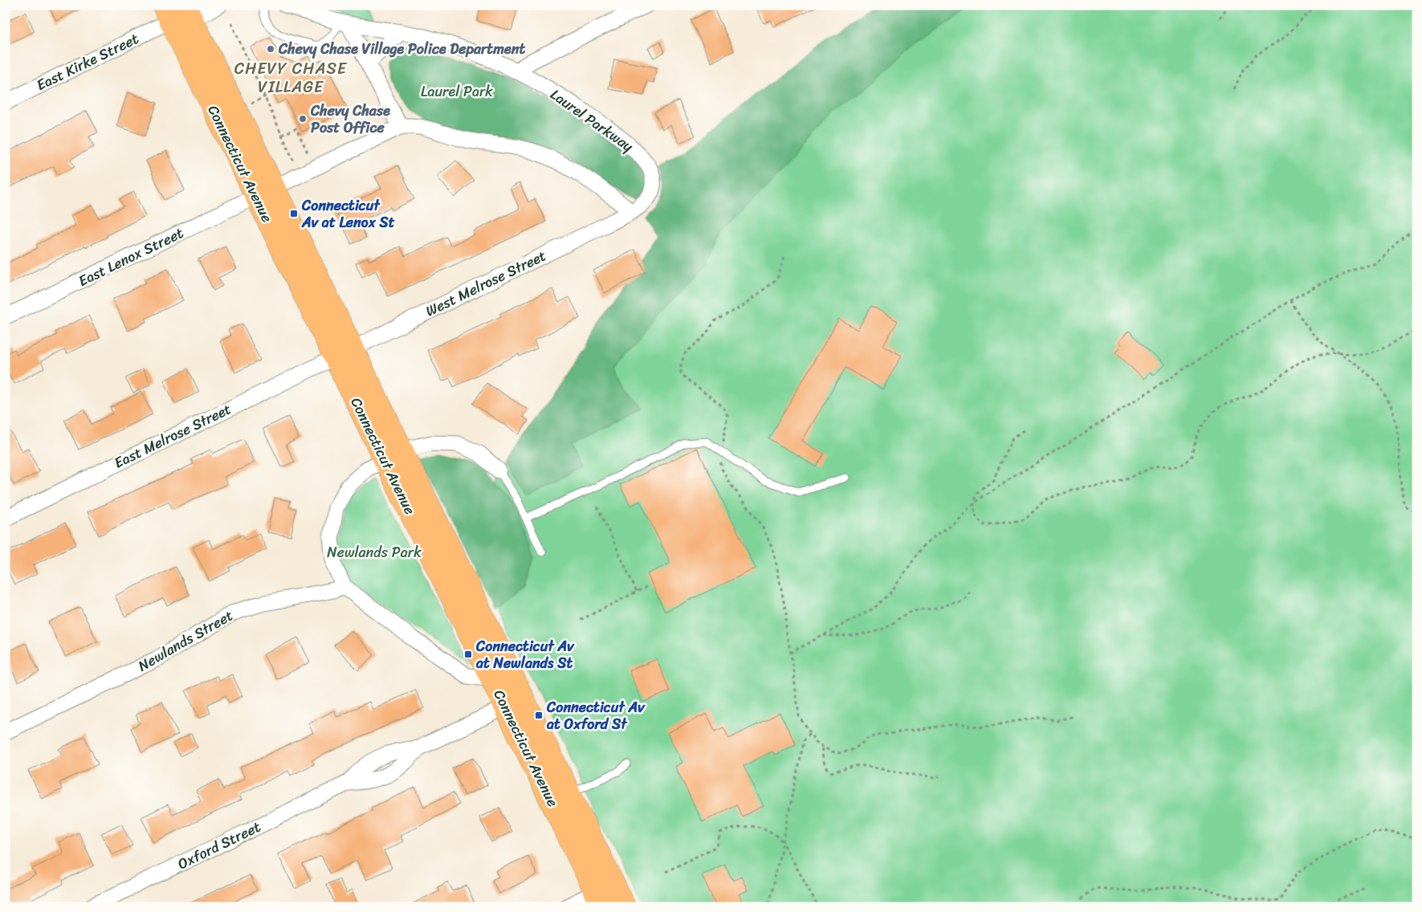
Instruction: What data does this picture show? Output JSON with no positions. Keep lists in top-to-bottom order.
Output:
{
  "streets": {
    "main road": ["Connecticut Avenue"],
    "street": [
      "East Kirke Street",
      "Laurel Parkway",
      "East Lenox Street",
      "West Melrose Street",
      "East Melrose Street",
      "Newlands Street",
      "Oxford Street"
    ]
  },
  "crossings": [
    ["East Kirke Street", "Connecticut Avenue"],
    ["Laurel Parkway", "West Melrose Street"],
    ["Connecticut Avenue", "East Lenox Street"],
    ["Connecticut Avenue", "West Melrose Street"],
    ["Connecticut Avenue", "East Melrose Street"],
    ["Connecticut Avenue", "Oxford Street"],
    ["West Melrose Street", "East Melrose Street"]
  ],
  "districts": ["CHEVY CHASE VILLAGE"],
  "parks": ["Laurel Park", "Newlands Park"],
  "places": {
    "other": ["Chevy Chase Village Police Department", "Chevy Chase Post Office"],
    "transit": ["Connecticut Av at Lenox St", "Connecticut Av at Newlands St", "Connecticut Av at Oxford St"]
  }
}
